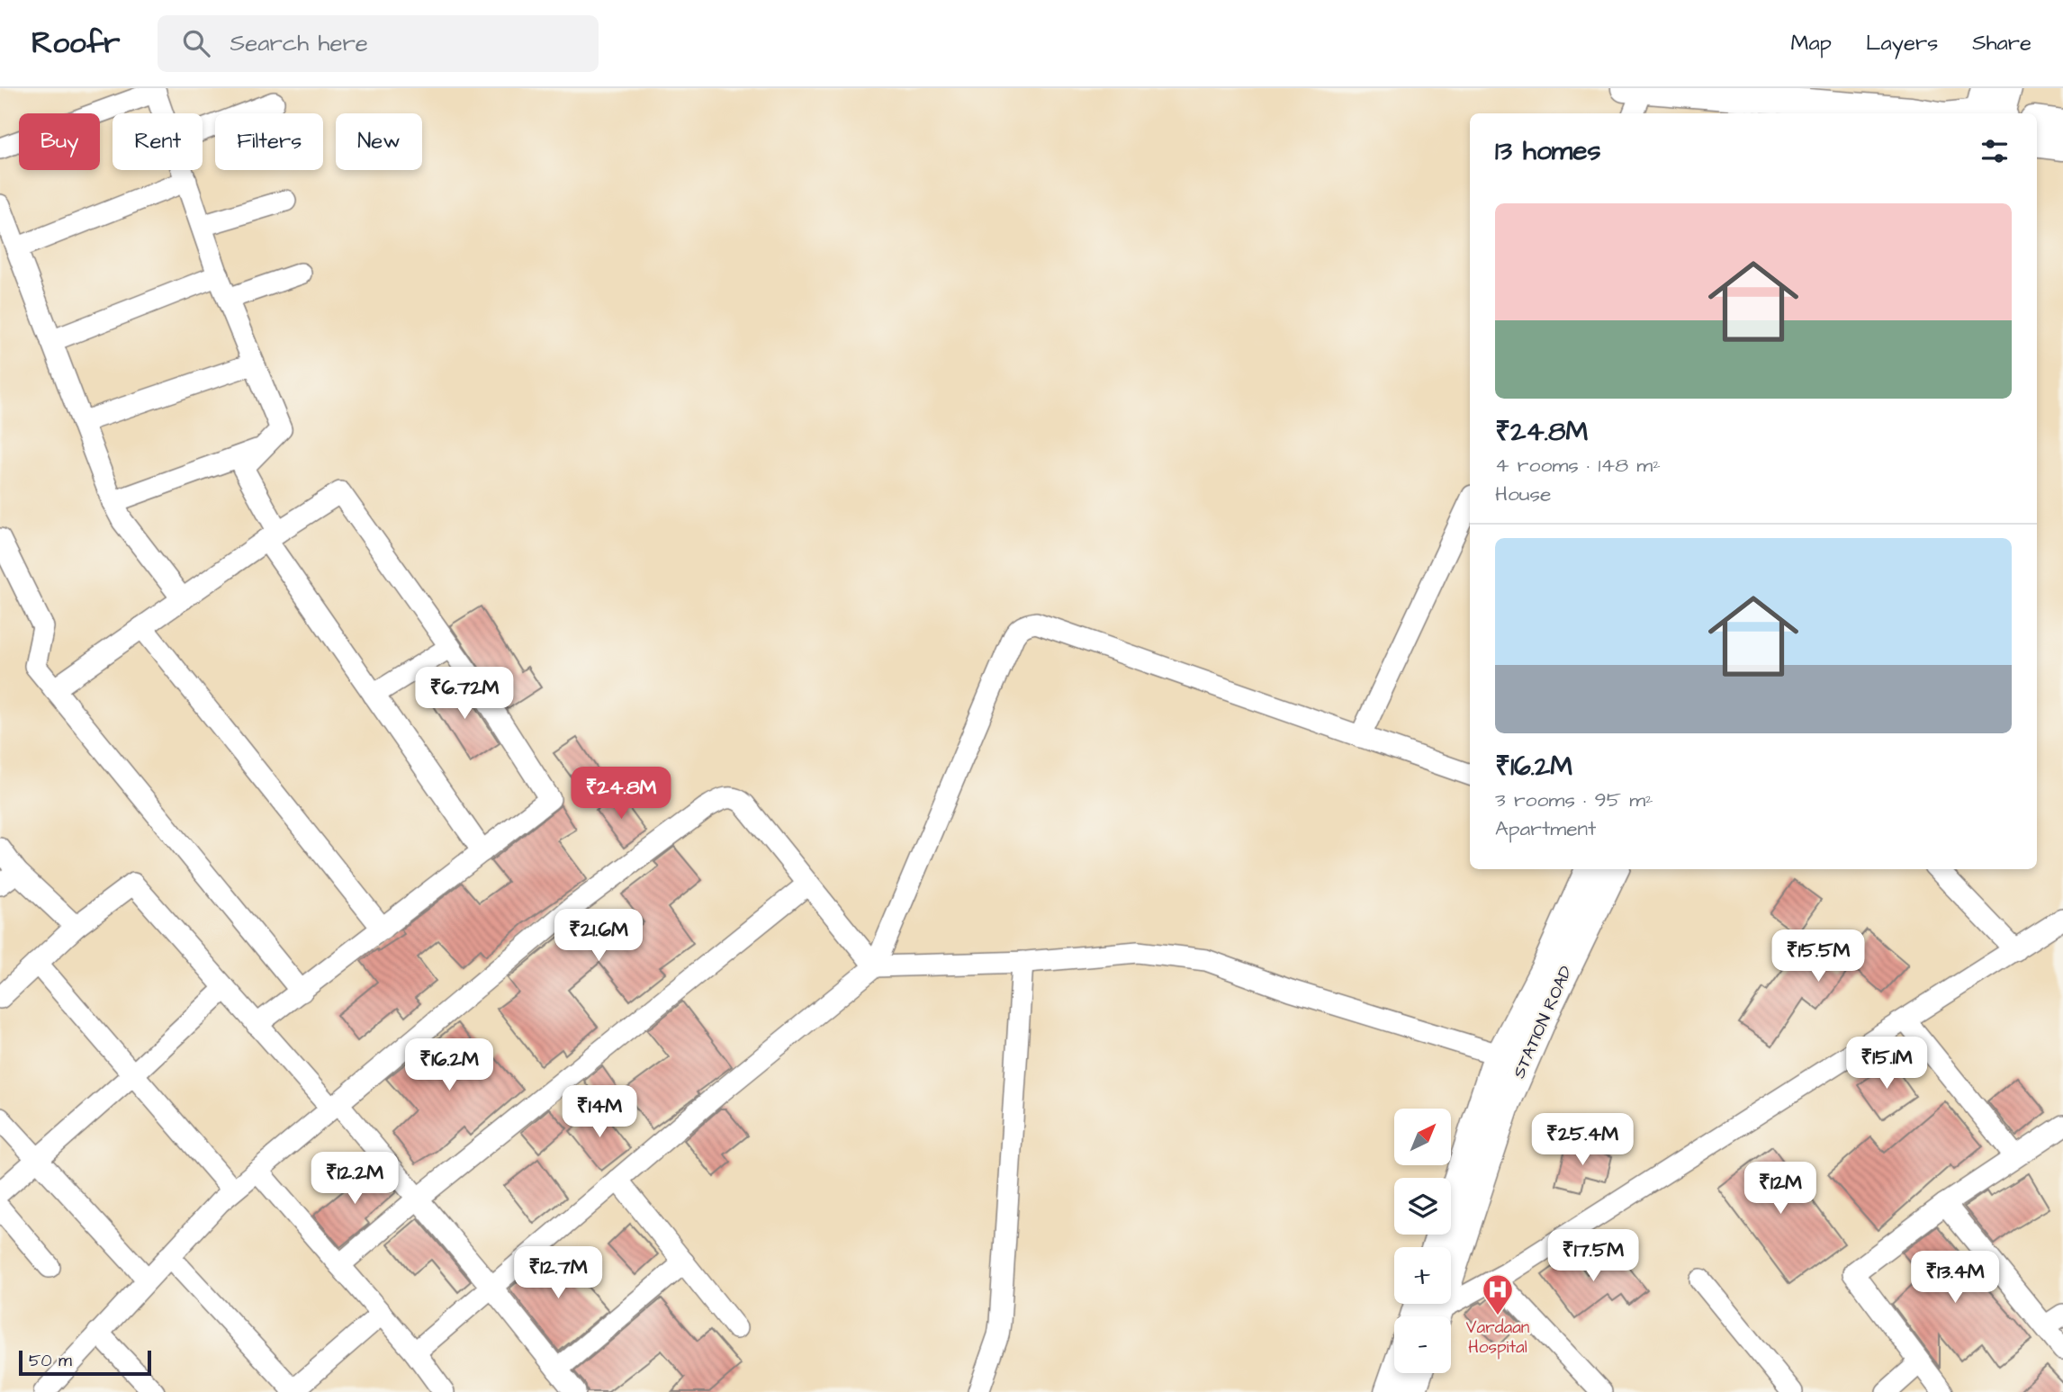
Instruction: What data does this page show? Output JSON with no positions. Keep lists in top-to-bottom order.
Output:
{
  "streets": {
    "main road": ["STATION ROAD"]
  },
  "places": {
    "hospital": ["Vardaan Hospital"]
  },
  "scale_bar": "50 m",
  "north": "top right",
  "page": {
    "header": "Roofr",
    "search": "Search here",
    "nav": ["Map", "Layers", "Share"],
    "chip": [
      "Buy",
      "Rent",
      "Filters",
      "New"
    ],
    "heading": "13 homes",
    "list": [
      {
        "name": "₹24.8M",
        "note": "4 rooms · 148 m² · House"
      },
      {
        "name": "₹16.2M",
        "note": "3 rooms · 95 m² · Apartment"
      }
    ],
    "price": [
      "₹6.72M",
      "₹24.8M",
      "₹21.6M",
      "₹15.5M",
      "₹15.1M",
      "₹16.2M",
      "₹14M",
      "₹25.4M",
      "₹12.2M",
      "₹12M",
      "₹17.5M",
      "₹12.7M",
      "₹13.4M"
    ],
    "map_buttons": ["+", "−"],
    "scale": "50 m"
  }
}
